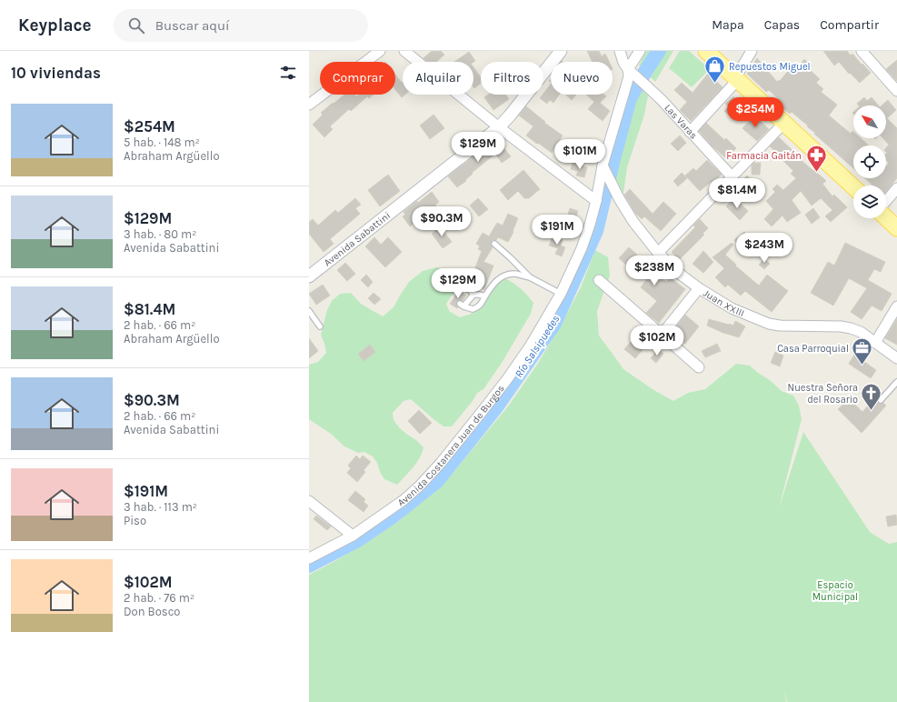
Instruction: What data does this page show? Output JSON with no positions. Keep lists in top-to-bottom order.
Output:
{
  "streets": {
    "street": [
      "Las Varas",
      "Avenida Sabattini",
      "Juan XXIII",
      "Avenida Costanera Juan de Burgos"
    ]
  },
  "crossings": [
    ["Las Varas", "Avenida Costanera Juan de Burgos"],
    ["Juan XXIII", "Avenida Costanera Juan de Burgos"]
  ],
  "water": ["Río Salsipuedes"],
  "parks": ["Espacio Municipal"],
  "places": {
    "shop": ["Repuestos Miguel"],
    "pharmacy": ["Farmacia Gaitán"],
    "office": ["Casa Parroquial"],
    "church": ["Nuestra Señora del Rosario"]
  },
  "north": "top left",
  "page": {
    "header": "Keyplace",
    "search": "Buscar aquí",
    "nav": ["Mapa", "Capas", "Compartir"],
    "heading": "10 viviendas",
    "chip": [
      "Comprar",
      "Alquilar",
      "Filtros",
      "Nuevo"
    ],
    "list": [
      {
        "name": "$254M",
        "note": "5 hab. · 148 m² · Abraham Argüello"
      },
      {
        "name": "$129M",
        "note": "3 hab. · 80 m² · Avenida Sabattini"
      },
      {
        "name": "$81.4M",
        "note": "2 hab. · 66 m² · Abraham Argüello"
      },
      {
        "name": "$90.3M",
        "note": "2 hab. · 66 m² · Avenida Sabattini"
      },
      {
        "name": "$191M",
        "note": "3 hab. · 113 m² · Piso"
      },
      {
        "name": "$102M",
        "note": "2 hab. · 76 m² · Don Bosco"
      }
    ],
    "price": [
      "$254M",
      "$129M",
      "$101M",
      "$81.4M",
      "$90.3M",
      "$191M",
      "$243M",
      "$238M",
      "$129M",
      "$102M"
    ]
  }
}
